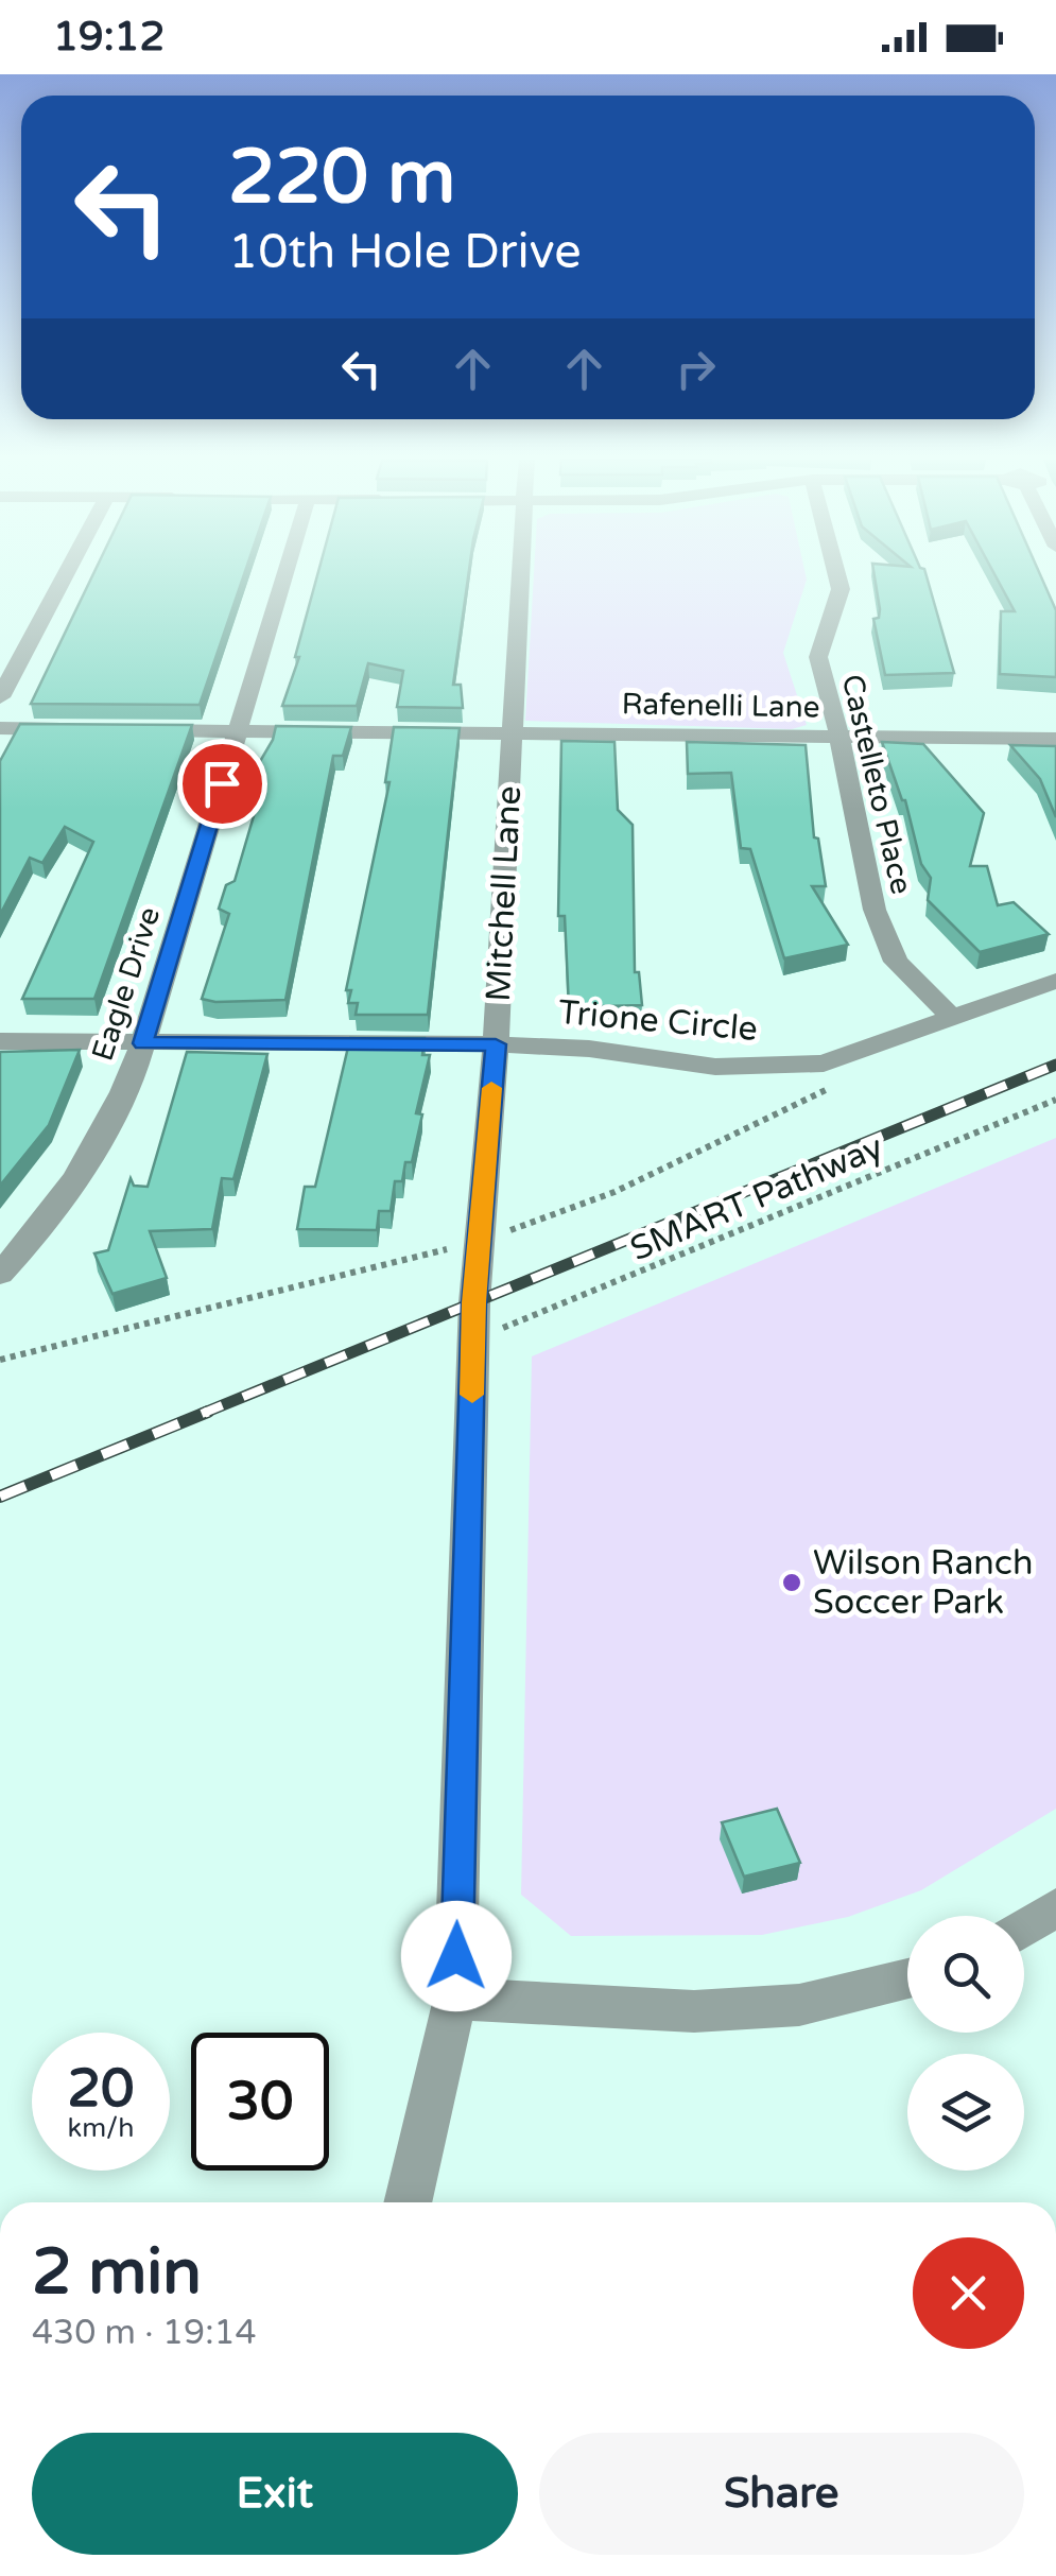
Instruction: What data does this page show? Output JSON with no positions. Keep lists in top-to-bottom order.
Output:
{
  "streets": {
    "street": [
      "Rafenelli Lane",
      "Castelleto Place",
      "Mitchell Lane",
      "Eagle Drive",
      "Trione Circle"
    ],
    "path": ["SMART Pathway"]
  },
  "crossings": [
    ["Rafenelli Lane", "Castelleto Place"],
    ["Rafenelli Lane", "Mitchell Lane"],
    ["Rafenelli Lane", "Eagle Drive"],
    ["Castelleto Place", "Trione Circle"],
    ["Mitchell Lane", "Trione Circle"],
    ["Mitchell Lane", "SMART Pathway"],
    ["Eagle Drive", "Trione Circle"]
  ],
  "places": ["Wilson Ranch Soccer Park"],
  "page": {
    "status": "19:12",
    "turn": ["220 m", "10th Hole Drive"],
    "speed": "20 km/h",
    "limit": "30",
    "heading": ["2 min", "430 m · 19:14"],
    "buttons": ["Exit", "Share"]
  }
}
